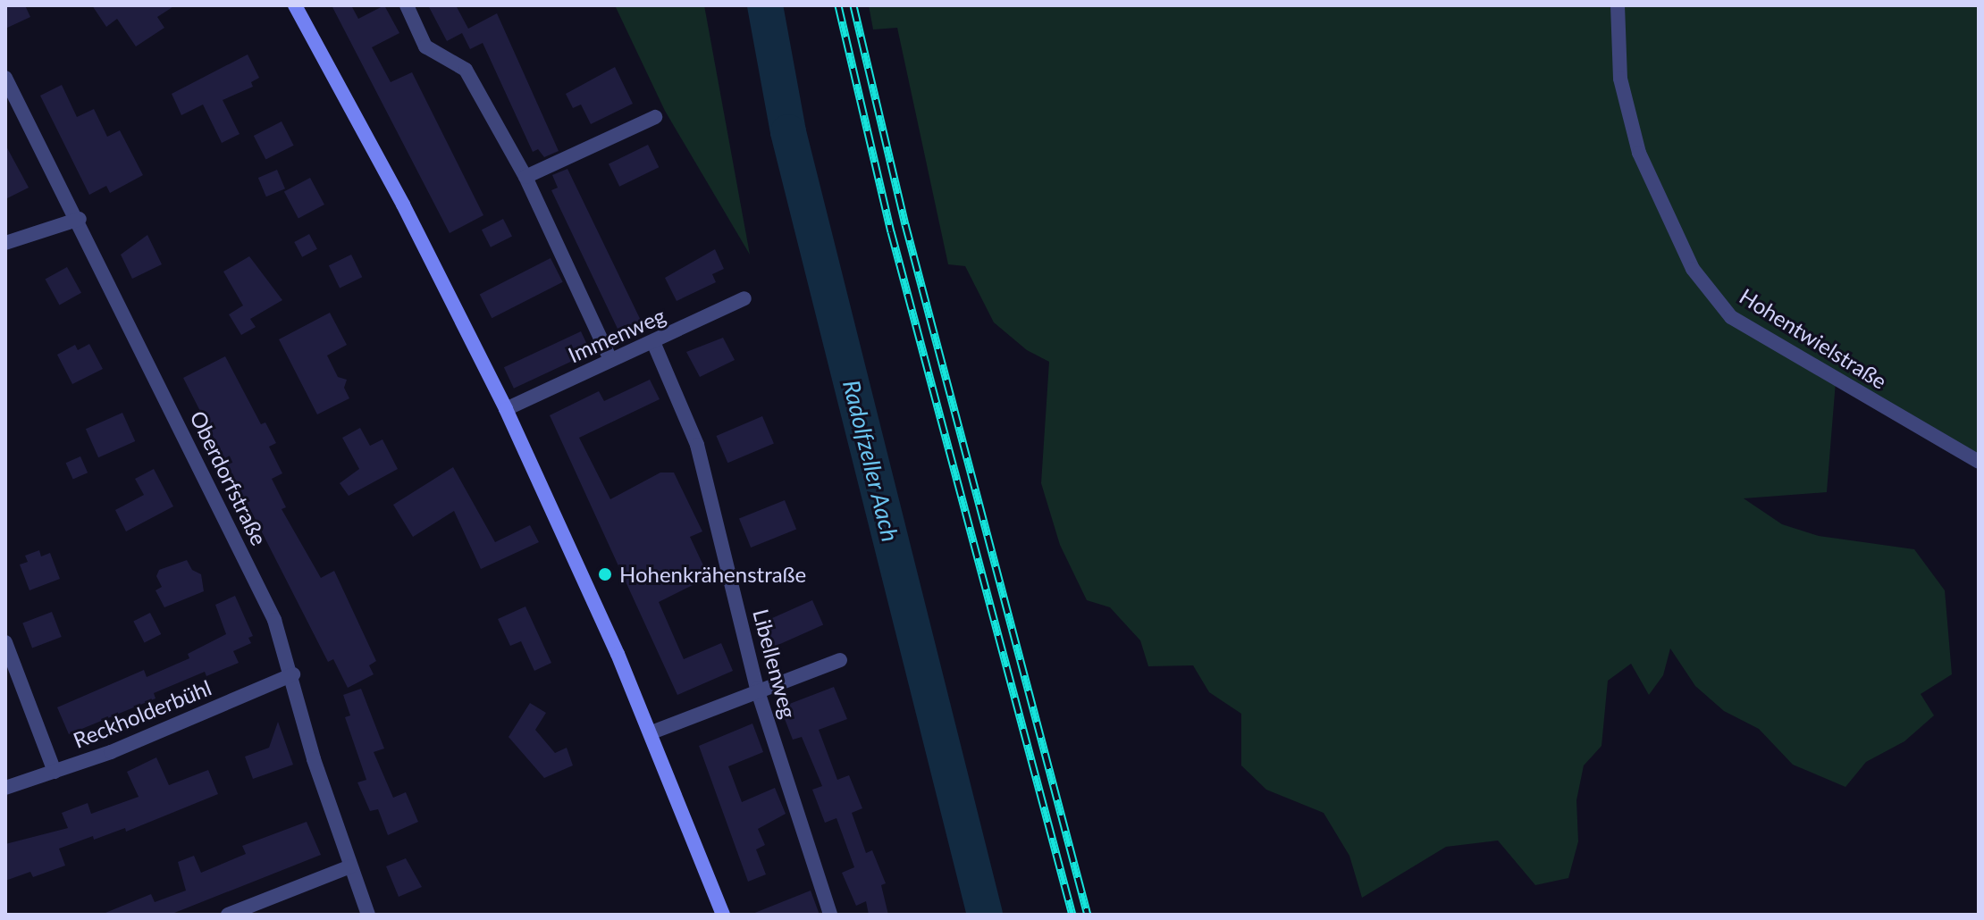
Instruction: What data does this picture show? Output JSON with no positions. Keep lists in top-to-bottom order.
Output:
{
  "streets": {
    "street": [
      "Immenweg",
      "Hohentwielstraße",
      "Oberdorfstraße",
      "Libellenweg",
      "Reckholderbühl"
    ]
  },
  "crossings": [
    ["Immenweg", "Libellenweg"],
    ["Oberdorfstraße", "Reckholderbühl"]
  ],
  "water": ["Radolfzeller Aach"],
  "places": ["Hohenkrähenstraße"]
}
